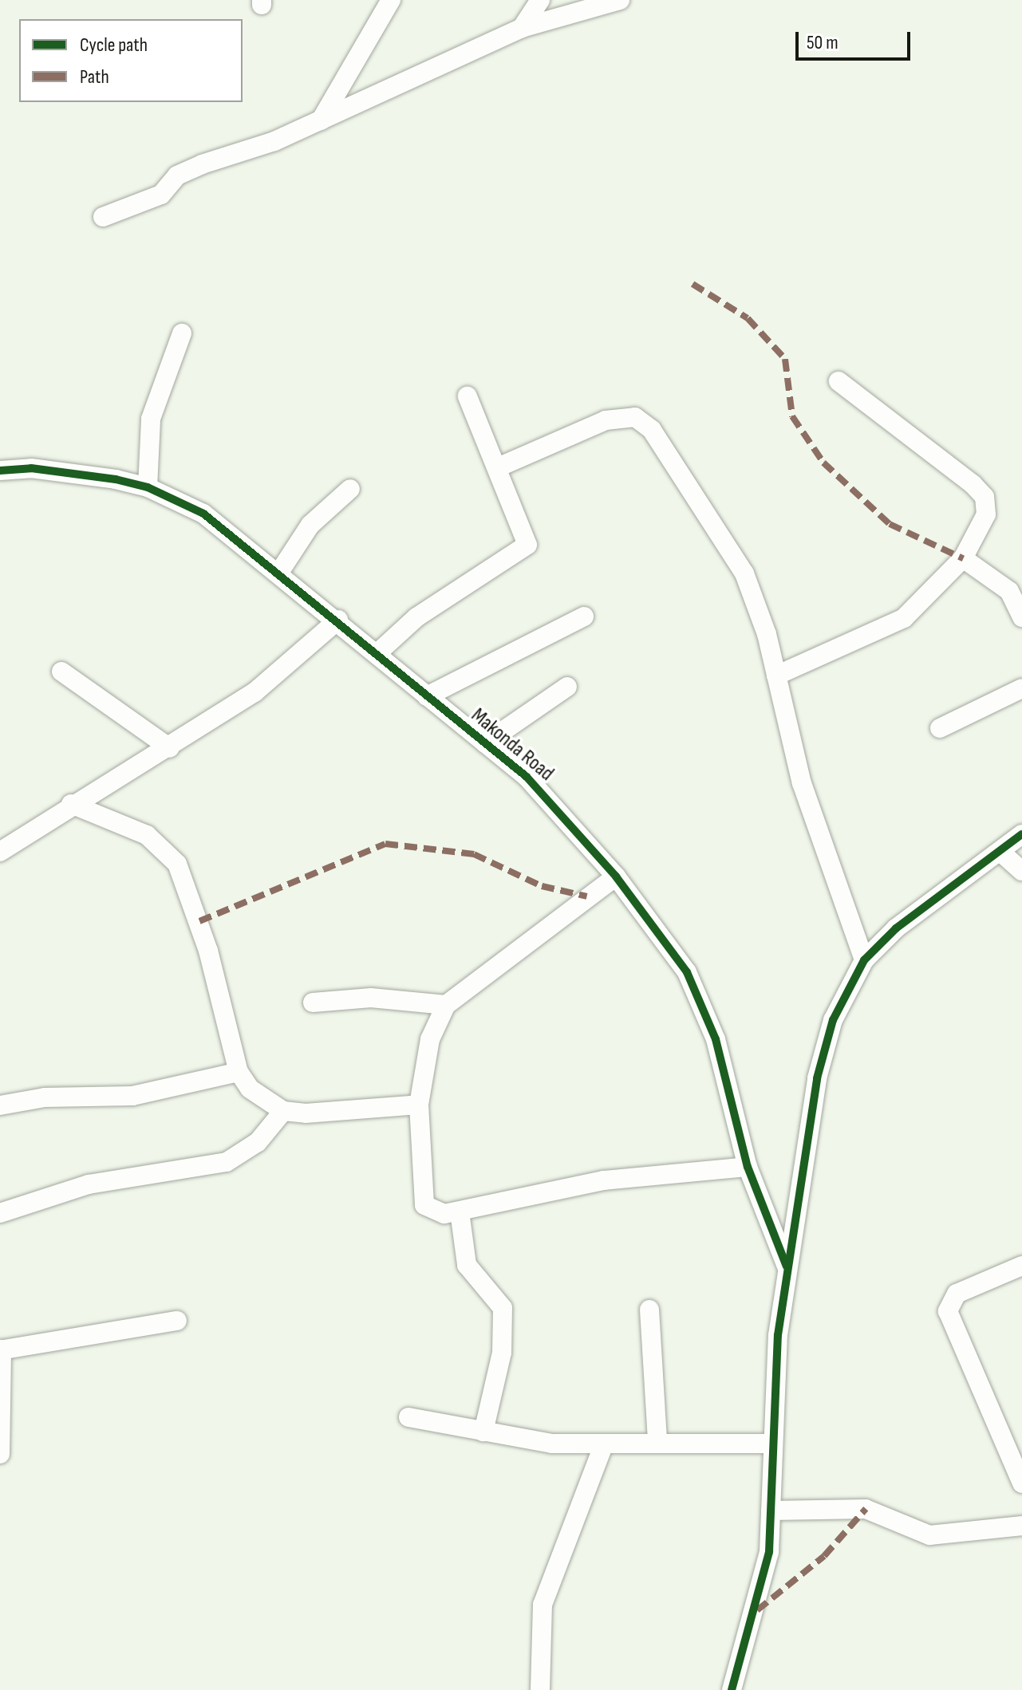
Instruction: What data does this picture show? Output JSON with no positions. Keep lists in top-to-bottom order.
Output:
{
  "streets": {
    "street": ["Makonda Road"]
  },
  "legend": ["Cycle path", "Path"],
  "scale_bar": "50 m"
}
